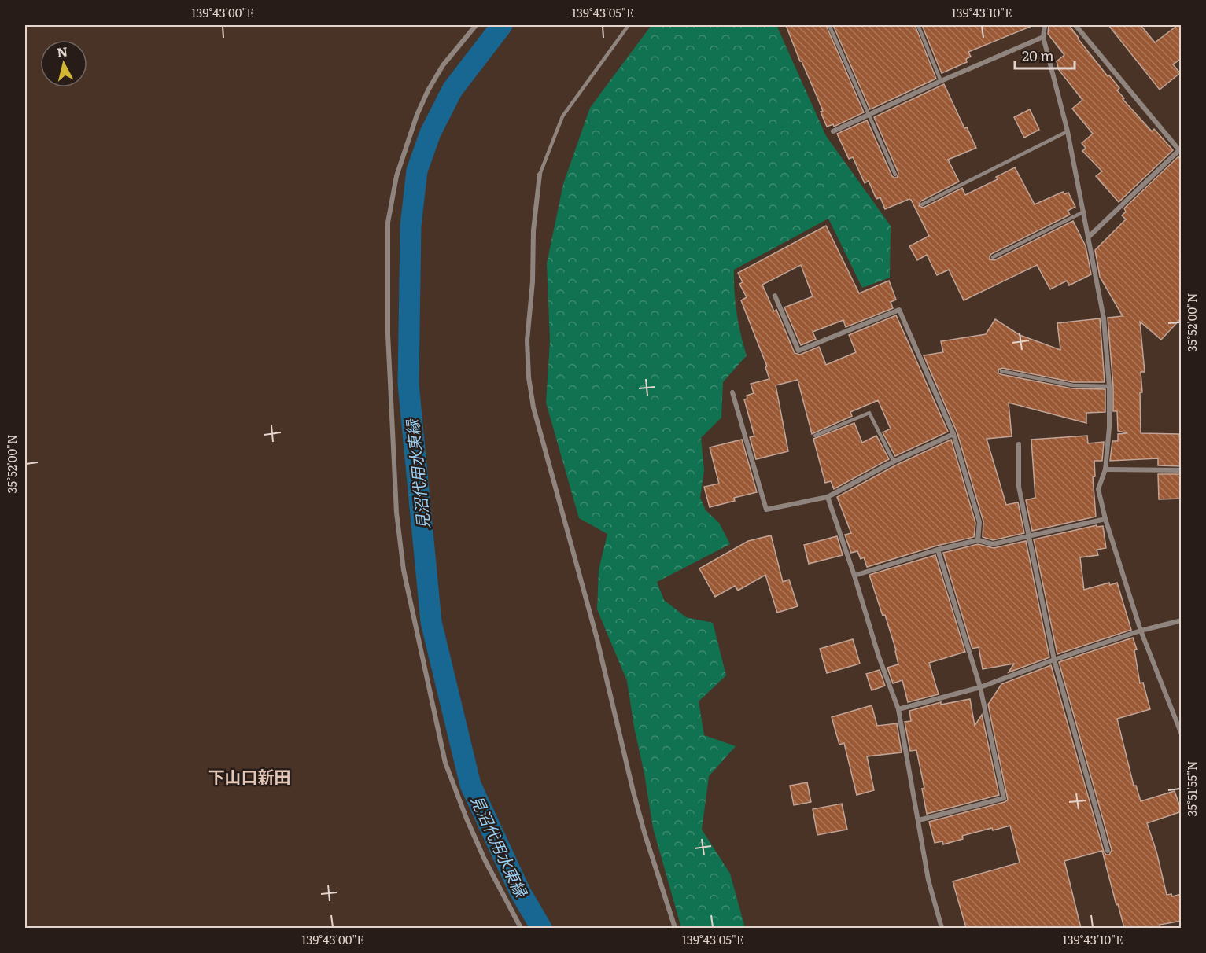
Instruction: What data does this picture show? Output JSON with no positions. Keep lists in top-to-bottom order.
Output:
{
  "districts": ["下山口新田"],
  "water": ["見沼代用水東縁"],
  "scale_bar": "20 m",
  "north": "top",
  "coordinates": [
    "139°43'00\"E",
    "139°43'05\"E",
    "139°43'10\"E",
    "35°52'00\"N",
    "35°51'55\"N"
  ]
}
